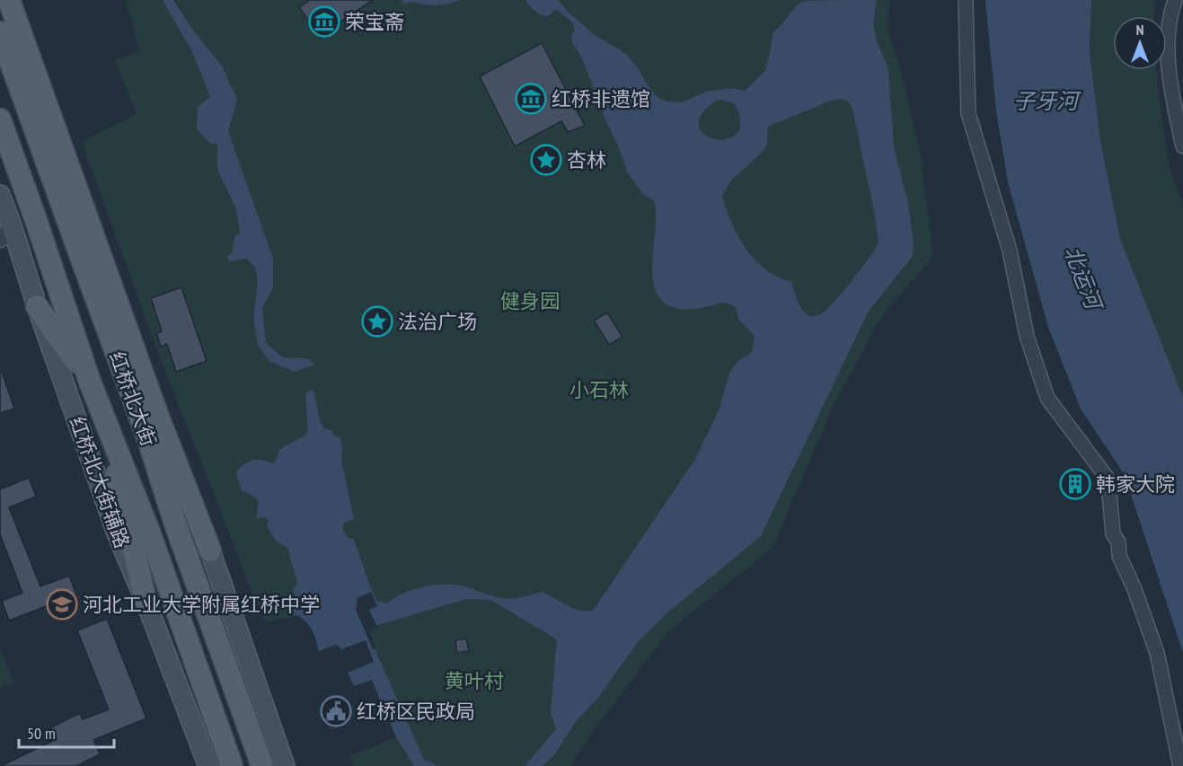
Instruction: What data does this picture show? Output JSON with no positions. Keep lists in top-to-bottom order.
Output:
{
  "streets": {
    "main road": ["红桥北大街", "红桥北大街辅路"]
  },
  "water": ["子牙河", "北运河"],
  "parks": ["健身园", "小石林", "黄叶村"],
  "places": {
    "museum": ["荣宝斋", "红桥非遗馆"],
    "place": ["杏林", "法治广场"],
    "building": ["韩家大院"],
    "school or university": ["河北工业大学附属红桥中学"],
    "public building": ["红桥区民政局"]
  },
  "scale_bar": "50 m",
  "north": "top"
}
